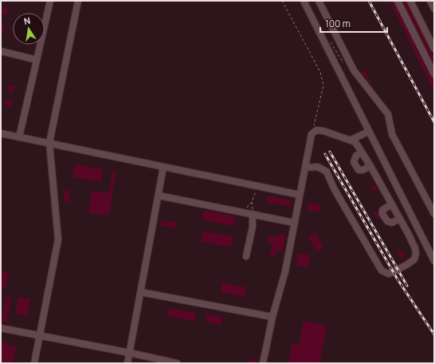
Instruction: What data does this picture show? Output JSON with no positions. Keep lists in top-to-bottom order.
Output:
{
  "scale_bar": "100 m",
  "north": "top"
}
